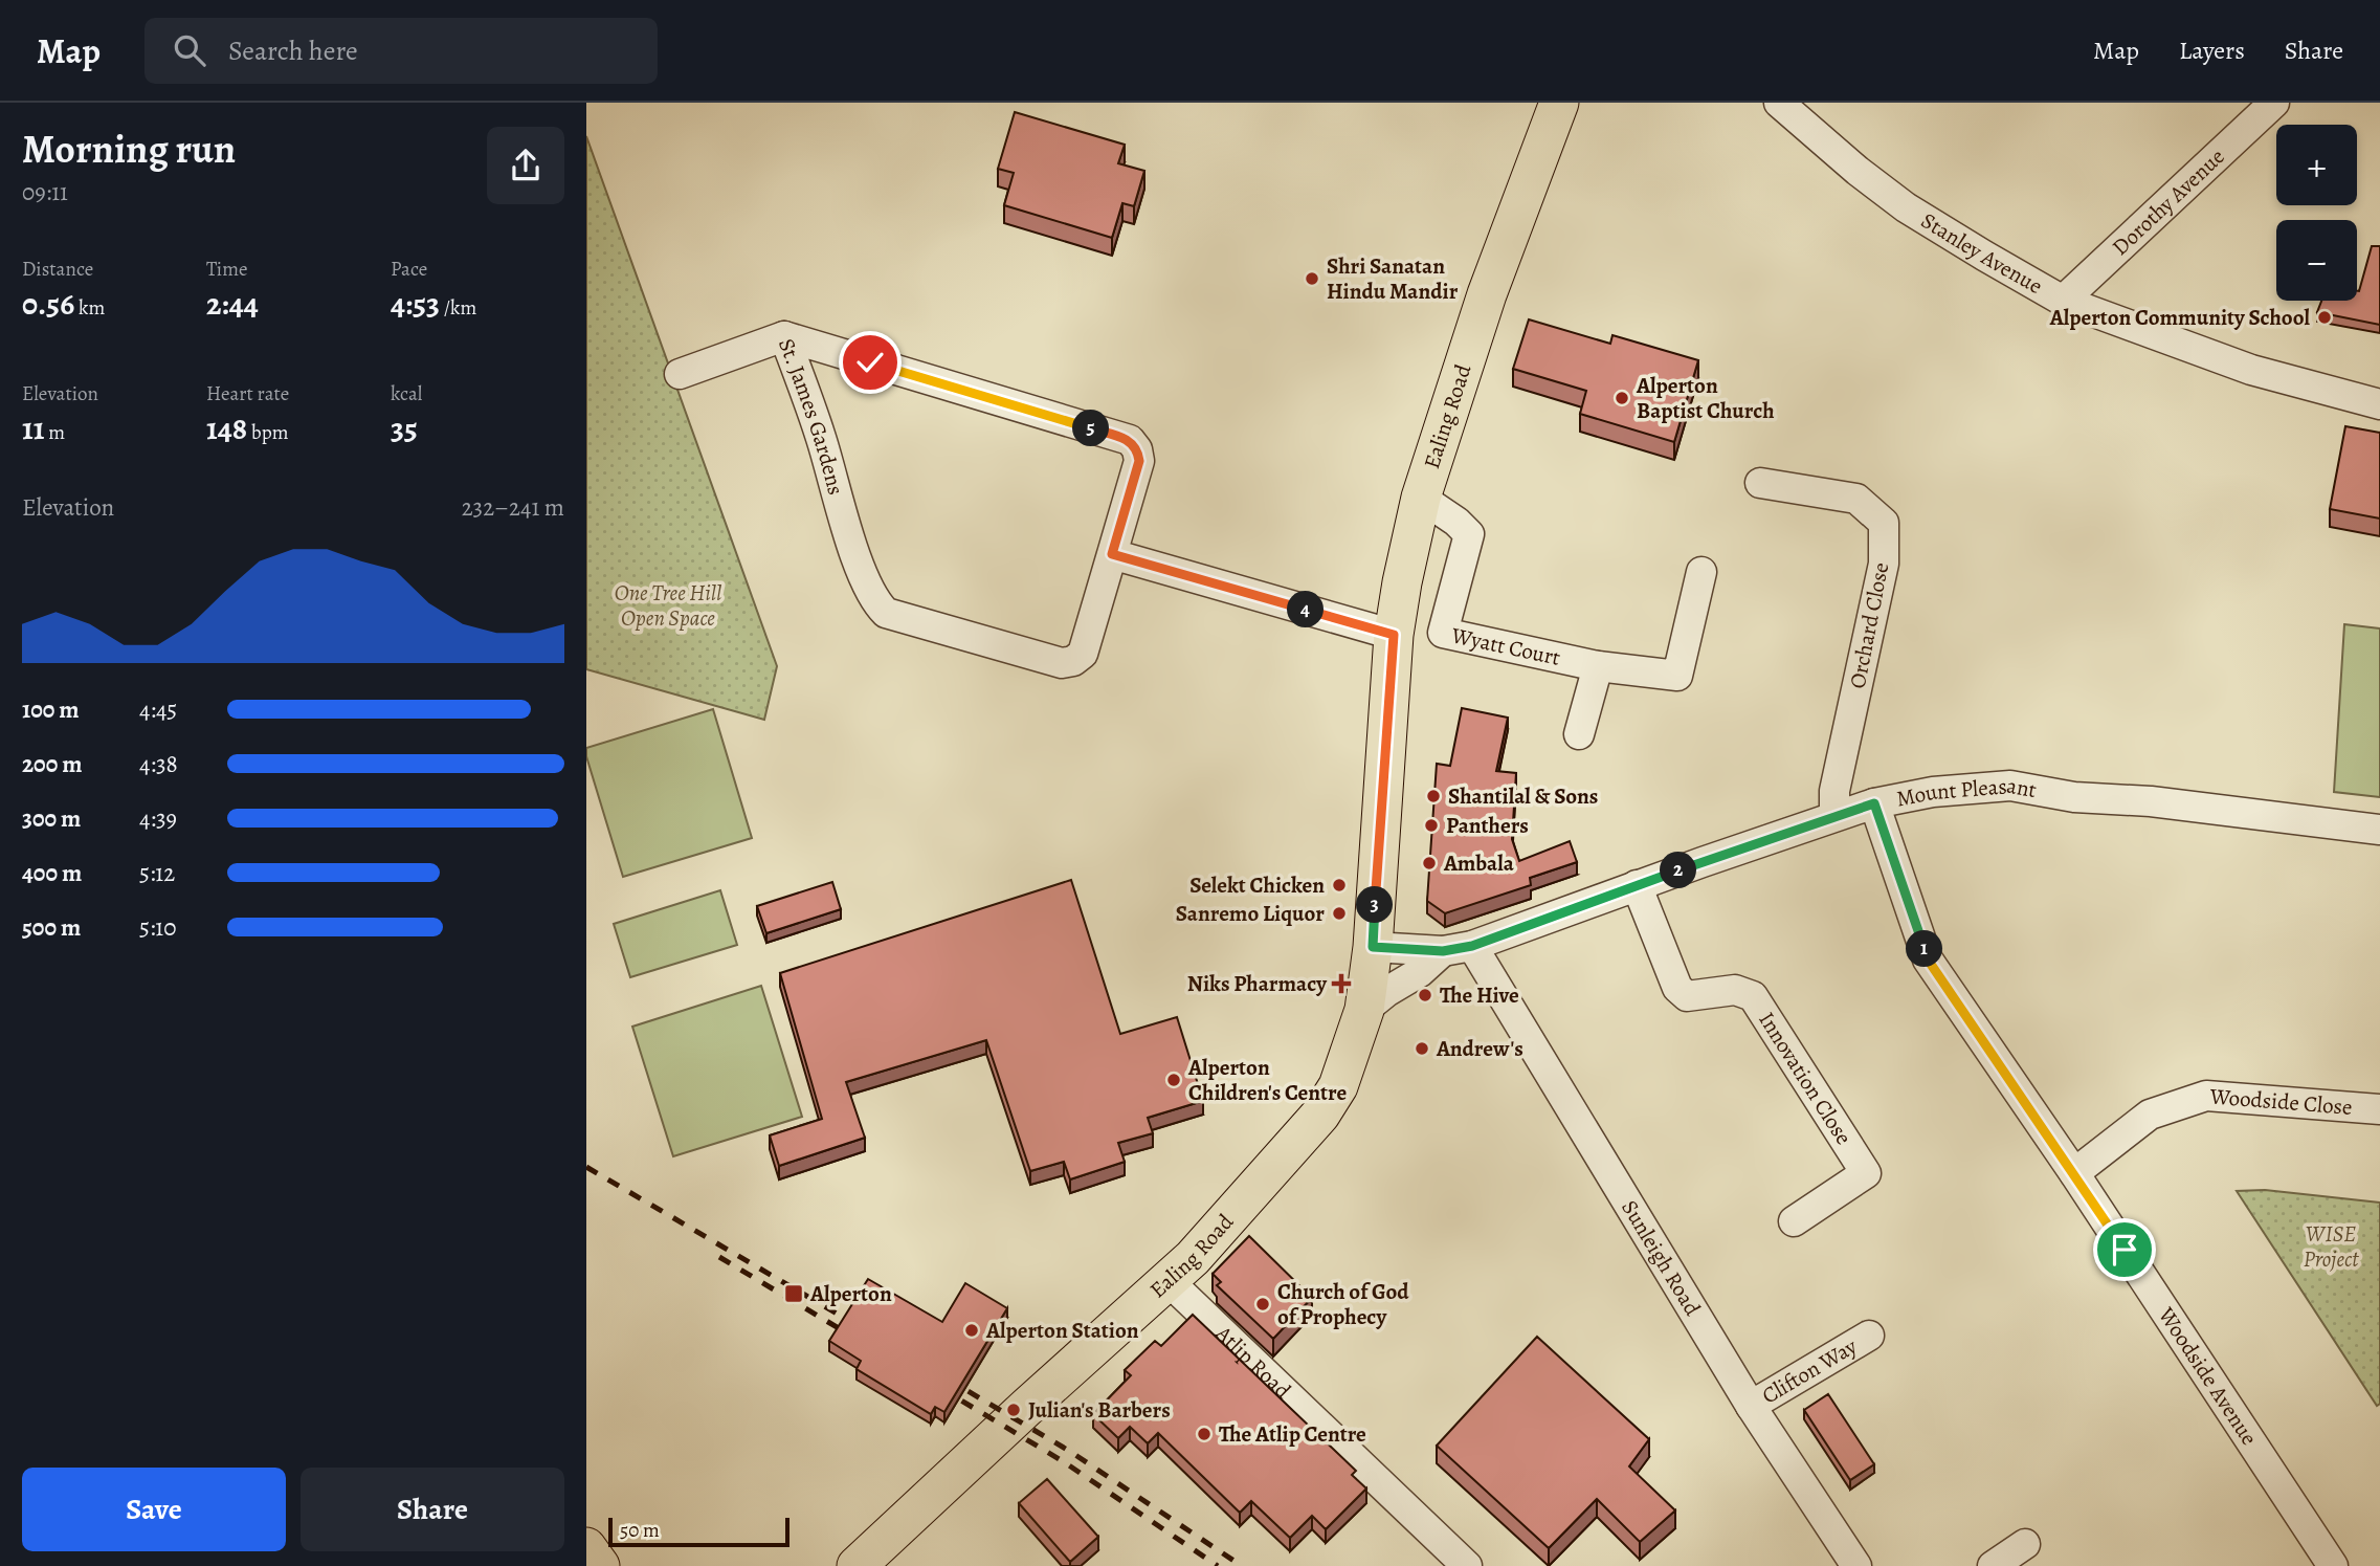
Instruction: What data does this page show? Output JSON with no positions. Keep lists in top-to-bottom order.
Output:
{
  "streets": {
    "main road": ["Ealing Road"],
    "street": [
      "Dorothy Avenue",
      "Stanley Avenue",
      "St. James Gardens",
      "Orchard Close",
      "Wyatt Court",
      "Mount Pleasant",
      "Innovation Close",
      "Woodside Close",
      "Sunleigh Road",
      "Atlip Road",
      "Clifton Way",
      "Woodside Avenue"
    ]
  },
  "crossings": [
    ["Dorothy Avenue", "Stanley Avenue"],
    ["Ealing Road", "Wyatt Court"],
    ["Ealing Road", "Mount Pleasant"],
    ["Ealing Road", "Atlip Road"],
    ["Orchard Close", "Mount Pleasant"],
    ["Mount Pleasant", "Innovation Close"],
    ["Mount Pleasant", "Sunleigh Road"],
    ["Mount Pleasant", "Woodside Avenue"],
    ["Woodside Close", "Woodside Avenue"],
    ["Sunleigh Road", "Clifton Way"]
  ],
  "parks": ["One Tree Hill Open Space", "WISE Project"],
  "places": {
    "other": [
      "Shri Sanatan Hindu Mandir",
      "Alperton Community School",
      "Alperton Baptist Church",
      "Shantilal & Sons",
      "Panthers",
      "Ambala",
      "Selekt Chicken",
      "Sanremo Liquor",
      "The Hive",
      "Andrew's",
      "Alperton Children's Centre",
      "Church of God of Prophecy",
      "Alperton Station",
      "Julian's Barbers",
      "The Atlip Centre"
    ],
    "health": ["Niks Pharmacy"],
    "transit": ["Alperton"]
  },
  "scale_bar": "50 m",
  "page": {
    "header": "Map",
    "search": "Search here",
    "nav": ["Map", "Layers", "Share"],
    "heading": ["Morning run", "09:11"],
    "map_buttons": ["+", "−"],
    "stats": [
      ["Distance", "0.56 km"],
      ["Time", "2:44"],
      ["Pace", "4:53 /km"],
      ["Elevation", "11 m"],
      ["Heart rate", "148 bpm"],
      ["kcal", "35"]
    ],
    "pins": [
      "5",
      "4",
      "2",
      "3",
      "1"
    ],
    "chart": ["Elevation", "232–241 m"],
    "list": [
      {
        "name": "100 m",
        "note": "4:45"
      },
      {
        "name": "200 m",
        "note": "4:38"
      },
      {
        "name": "300 m",
        "note": "4:39"
      },
      {
        "name": "400 m",
        "note": "5:12"
      },
      {
        "name": "500 m",
        "note": "5:10"
      }
    ],
    "buttons": ["Save", "Share"],
    "scale": "50 m"
  }
}
